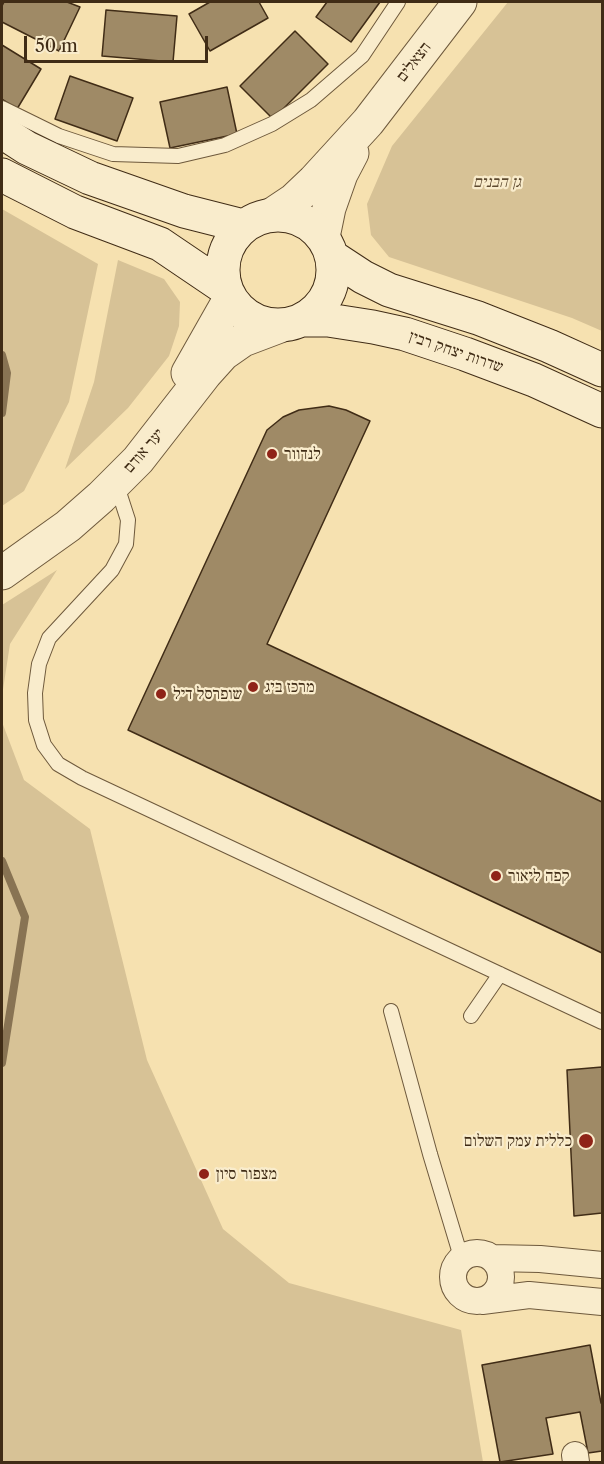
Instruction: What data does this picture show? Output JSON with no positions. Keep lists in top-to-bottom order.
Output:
{
  "streets": {
    "main road": ["הצאלים", "שדרות יצחק רבין", "יער אודם"]
  },
  "crossings": [
    ["הצאלים", "שדרות יצחק רבין"],
    ["הצאלים", "יער אודם"],
    ["שדרות יצחק רבין", "יער אודם"]
  ],
  "parks": ["גן הבנים"],
  "places": [
    "לנדוור",
    "מרכז ביג",
    "שופרסל דיל",
    "קפה ליאור",
    "כללית עמק השלום",
    "מצפור סיון"
  ],
  "scale_bar": "50 m"
}
